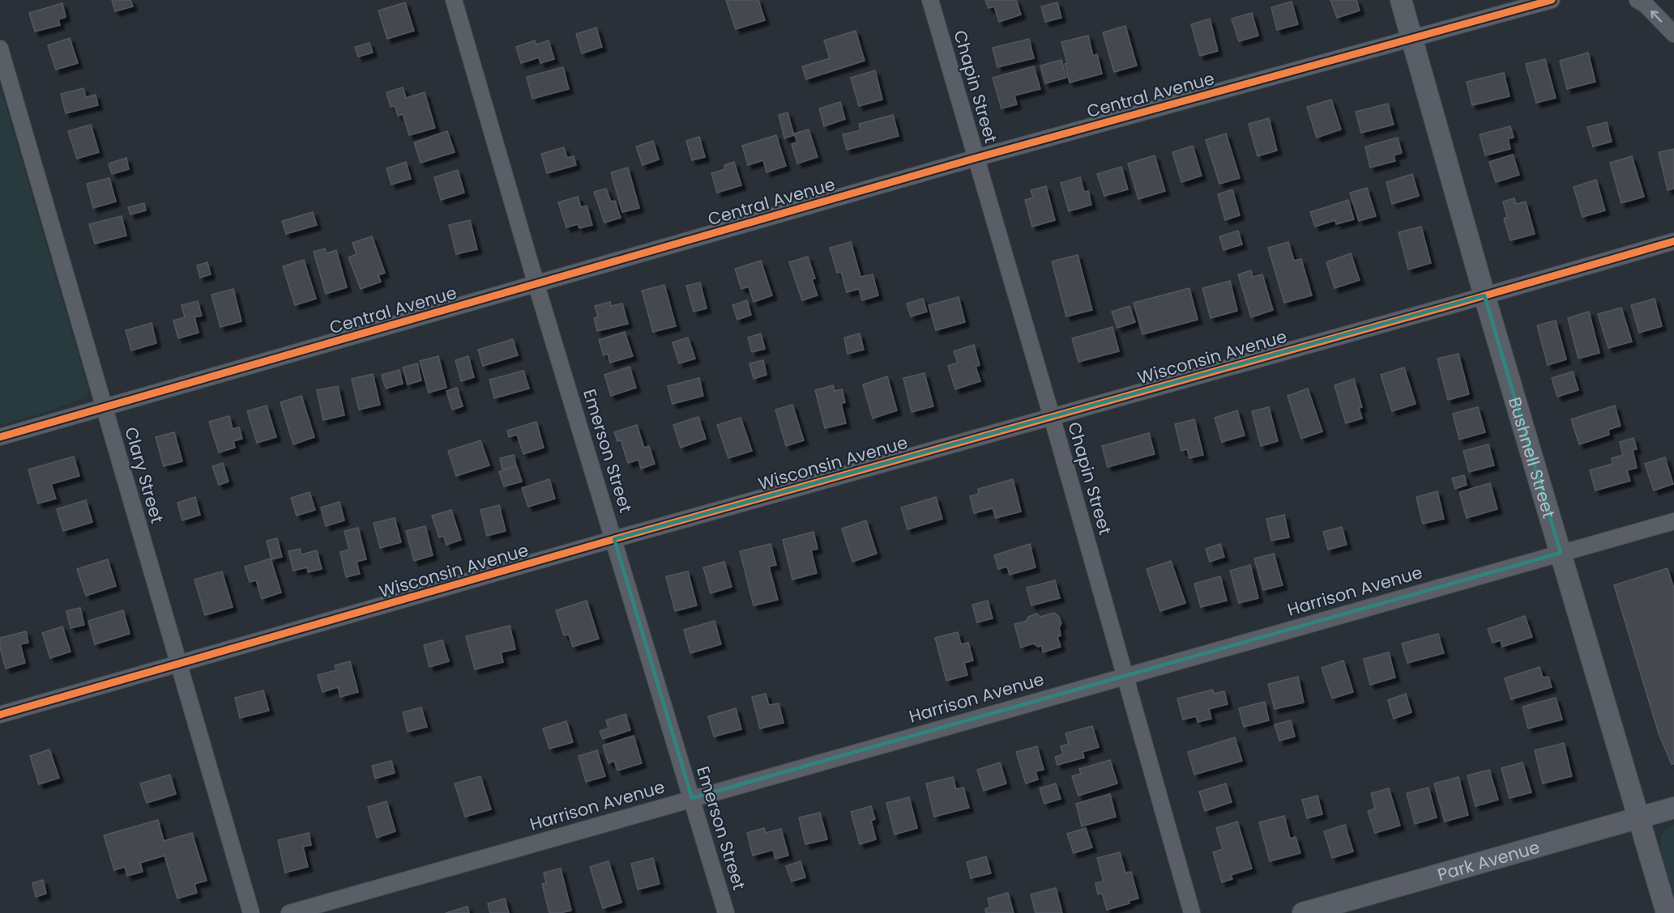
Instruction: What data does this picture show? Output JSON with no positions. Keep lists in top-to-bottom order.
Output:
{
  "streets": {
    "street": [
      "Chapin Street",
      "Central Avenue",
      "Wisconsin Avenue",
      "Emerson Street",
      "Bushnell Street",
      "Clary Street",
      "Harrison Avenue",
      "Park Avenue"
    ]
  },
  "crossings": [
    ["Chapin Street", "Central Avenue"],
    ["Chapin Street", "Wisconsin Avenue"],
    ["Chapin Street", "Harrison Avenue"],
    ["Central Avenue", "Emerson Street"],
    ["Central Avenue", "Bushnell Street"],
    ["Central Avenue", "Clary Street"],
    ["Wisconsin Avenue", "Emerson Street"],
    ["Wisconsin Avenue", "Bushnell Street"],
    ["Wisconsin Avenue", "Clary Street"],
    ["Emerson Street", "Harrison Avenue"],
    ["Bushnell Street", "Harrison Avenue"],
    ["Bushnell Street", "Park Avenue"]
  ]
}
